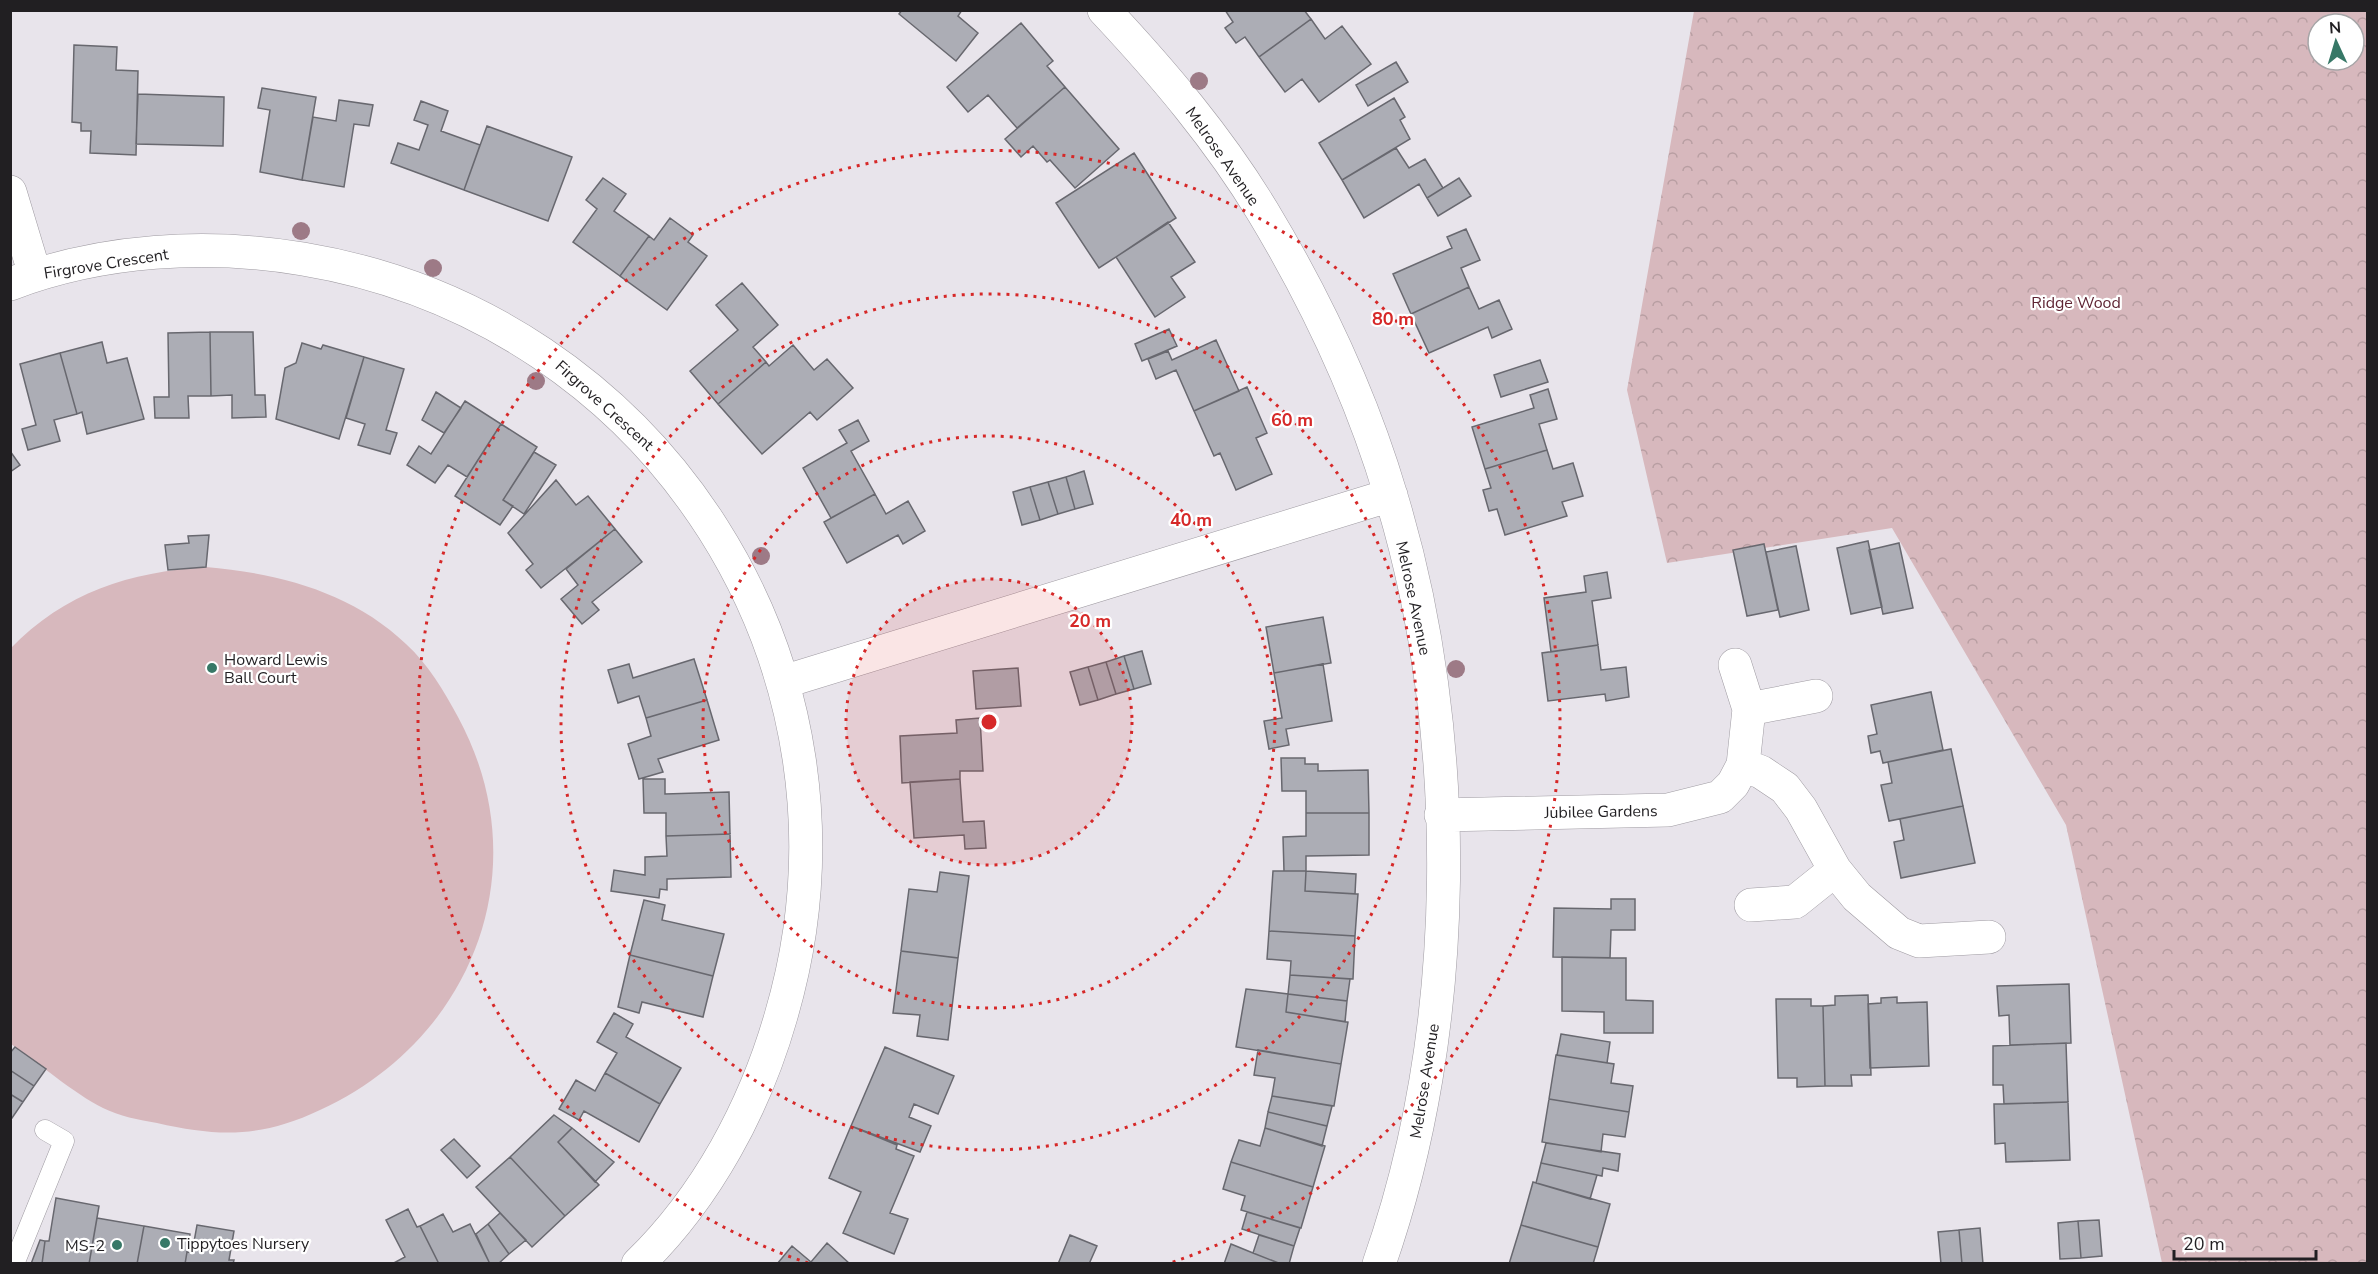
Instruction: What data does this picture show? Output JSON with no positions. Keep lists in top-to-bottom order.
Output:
{
  "streets": {
    "street": ["Melrose Avenue", "Firgrove Crescent", "Jubilee Gardens"]
  },
  "crossings": [
    ["Melrose Avenue", "Jubilee Gardens"]
  ],
  "parks": ["Ridge Wood"],
  "places": ["Howard Lewis Ball Court", "Tippytoes Nursery", "MS-2"],
  "scale_bar": "20 m",
  "north": "top",
  "rings": [
    "80 m",
    "60 m",
    "40 m",
    "20 m"
  ]
}
